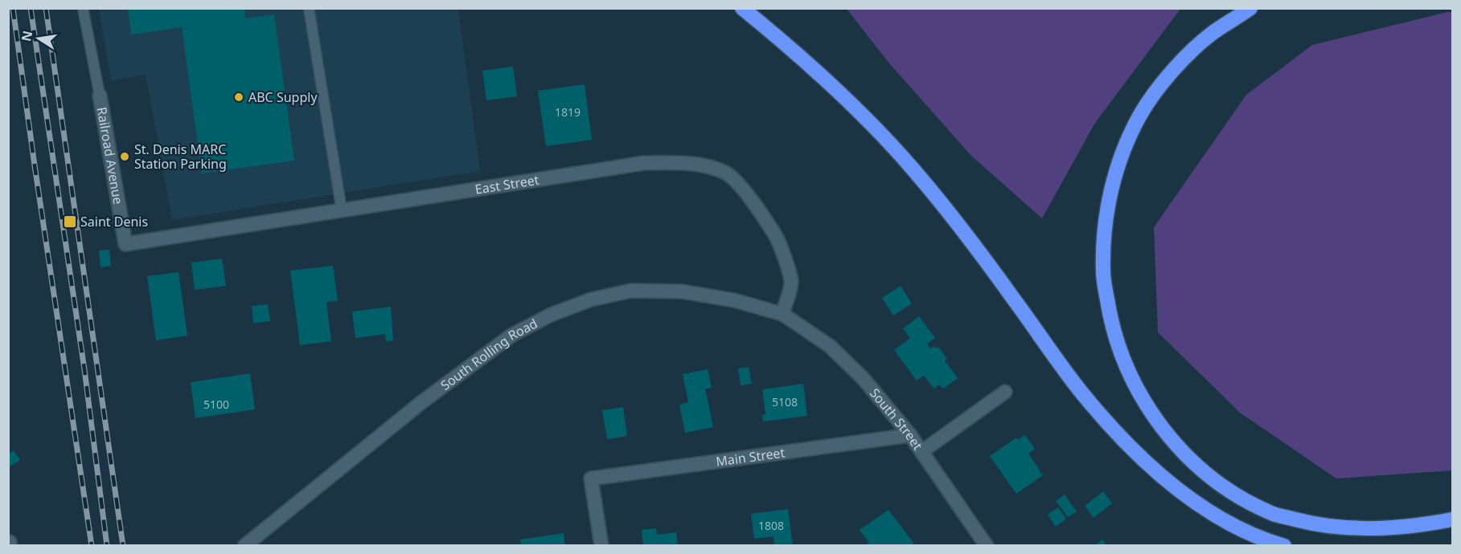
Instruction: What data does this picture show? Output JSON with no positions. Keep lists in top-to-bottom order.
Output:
{
  "streets": {
    "street": [
      "Railroad Avenue",
      "East Street",
      "South Rolling Road",
      "South Street",
      "Main Street"
    ]
  },
  "crossings": [
    ["Railroad Avenue", "East Street"],
    ["East Street", "South Rolling Road"],
    ["East Street", "South Street"],
    ["South Rolling Road", "South Street"],
    ["South Street", "Main Street"]
  ],
  "places": {
    "other": ["ABC Supply", "St. Denis MARC Station Parking"],
    "transit": ["Saint Denis"]
  },
  "house_numbers": [
    "1819",
    "5108",
    "5100",
    "1808"
  ],
  "north": "left"
}
